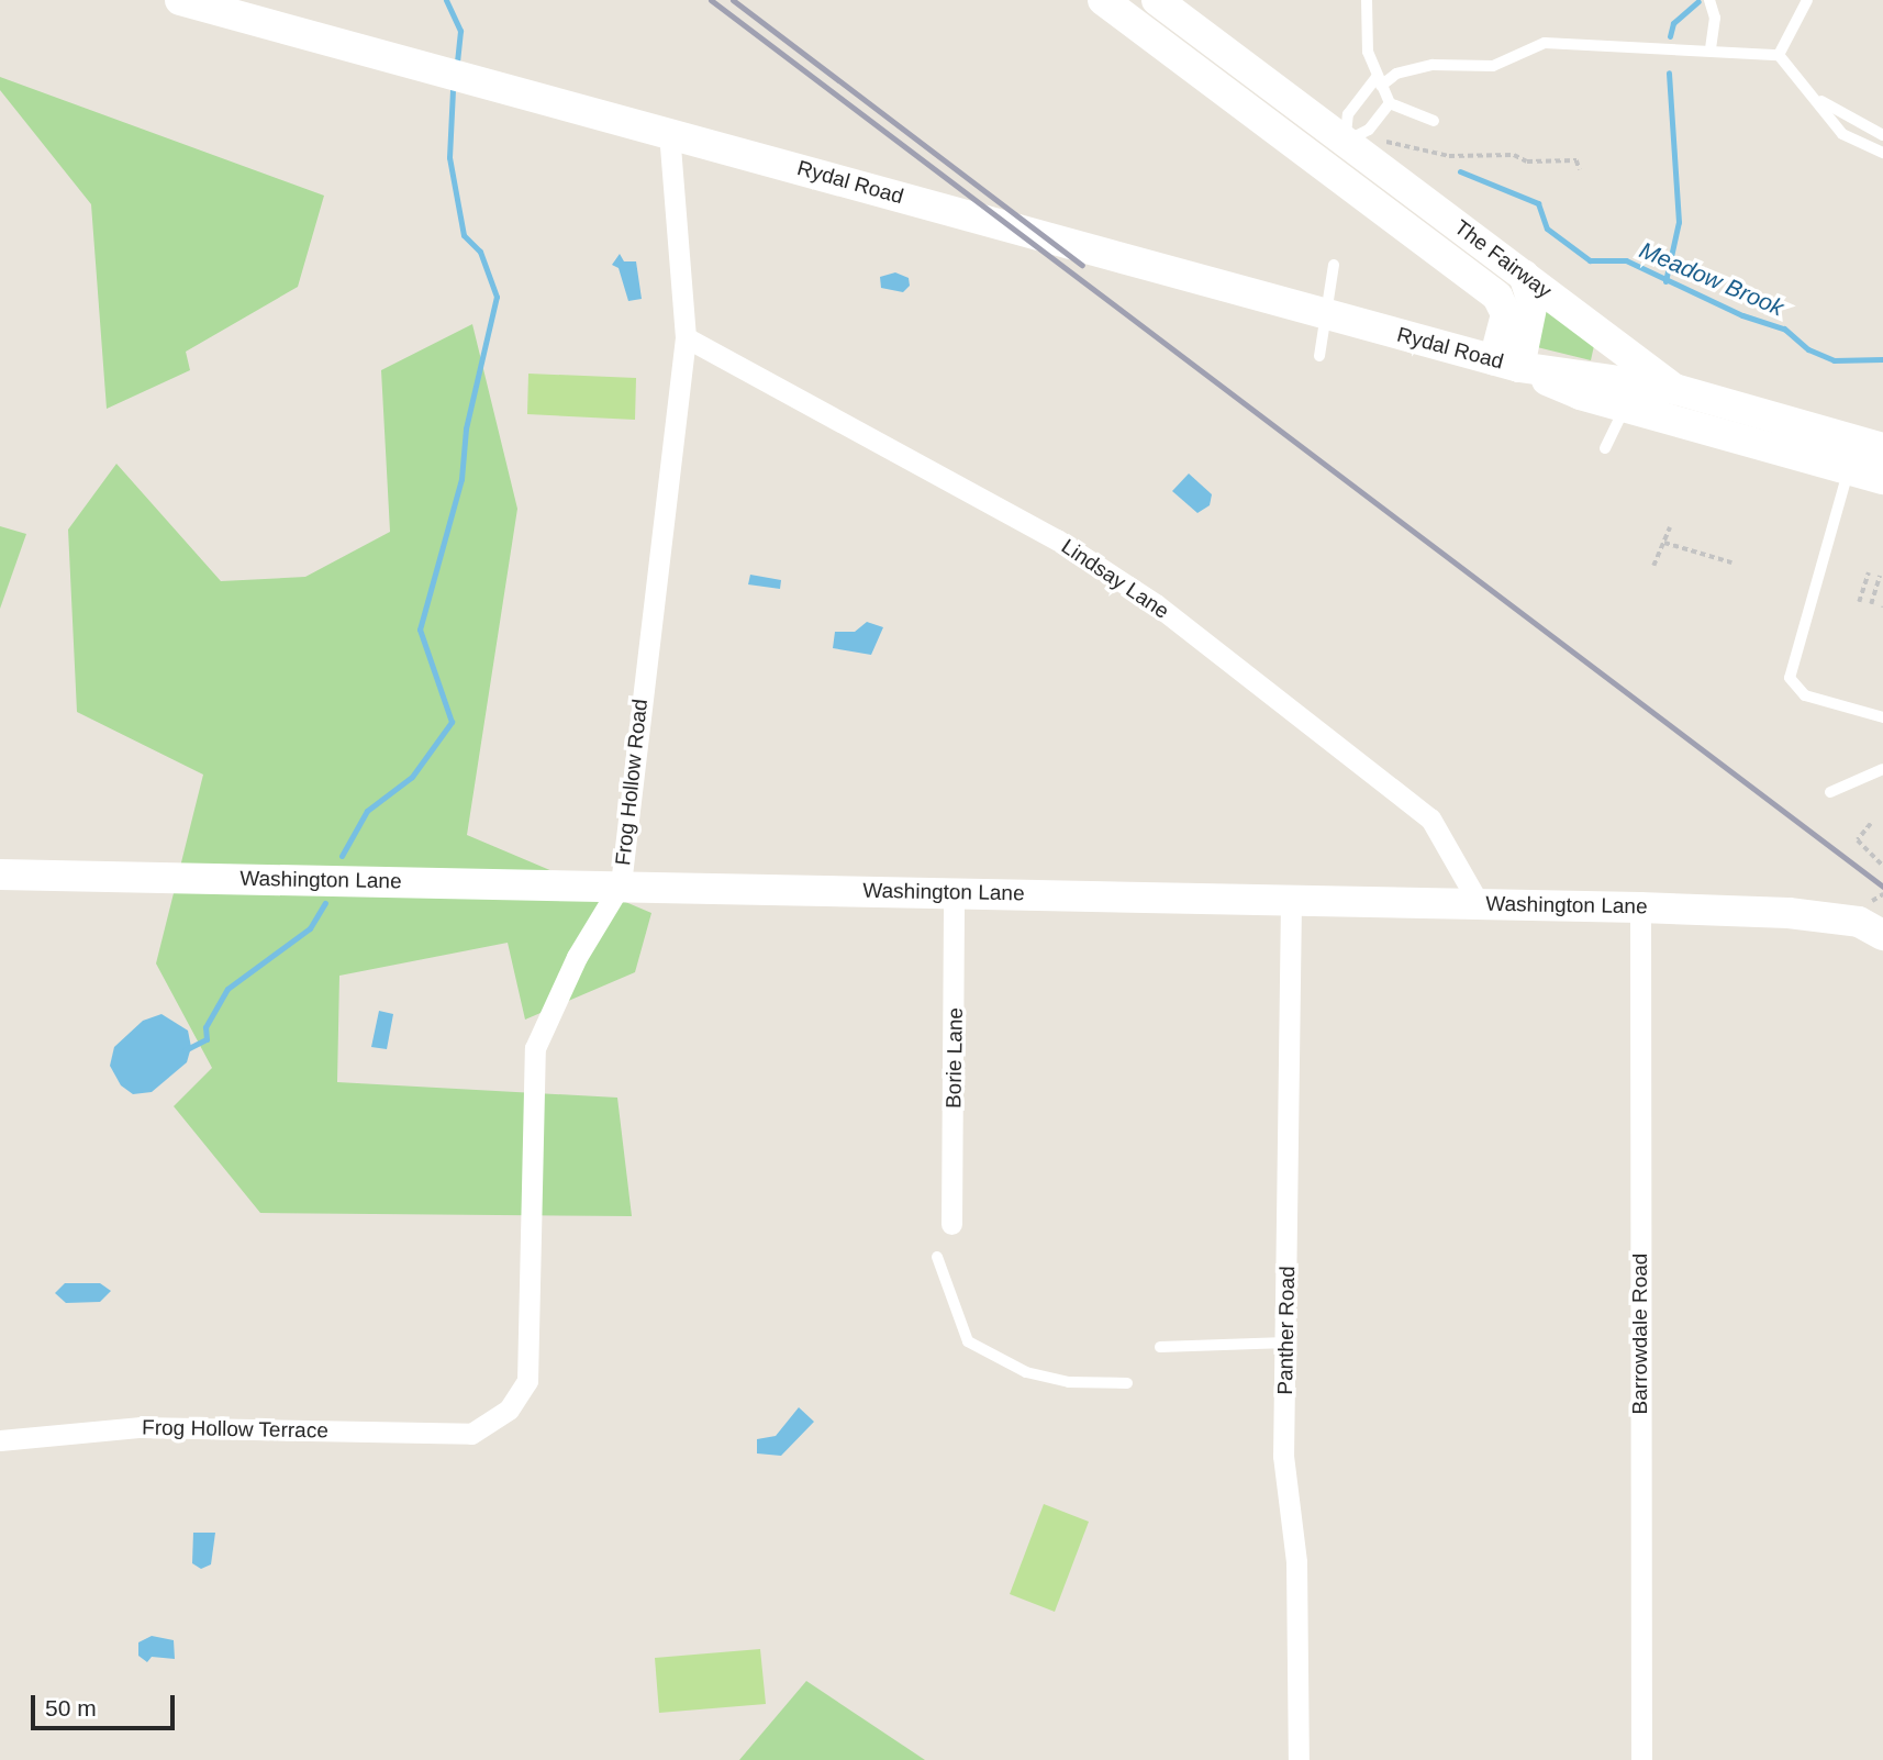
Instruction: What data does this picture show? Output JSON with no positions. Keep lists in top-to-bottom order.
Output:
{
  "streets": {
    "main road": ["Rydal Road", "The Fairway", "Washington Lane"],
    "street": [
      "Lindsay Lane",
      "Frog Hollow Road",
      "Borie Lane",
      "Panther Road",
      "Barrowdale Road",
      "Frog Hollow Terrace"
    ]
  },
  "crossings": [
    ["Rydal Road", "The Fairway"],
    ["Rydal Road", "Frog Hollow Road"],
    ["Lindsay Lane", "Frog Hollow Road"],
    ["Lindsay Lane", "Washington Lane"],
    ["Frog Hollow Road", "Washington Lane"],
    ["Frog Hollow Road", "Frog Hollow Terrace"],
    ["Washington Lane", "Borie Lane"],
    ["Washington Lane", "Panther Road"],
    ["Washington Lane", "Barrowdale Road"]
  ],
  "water": ["Meadow Brook"],
  "scale_bar": "50 m"
}
